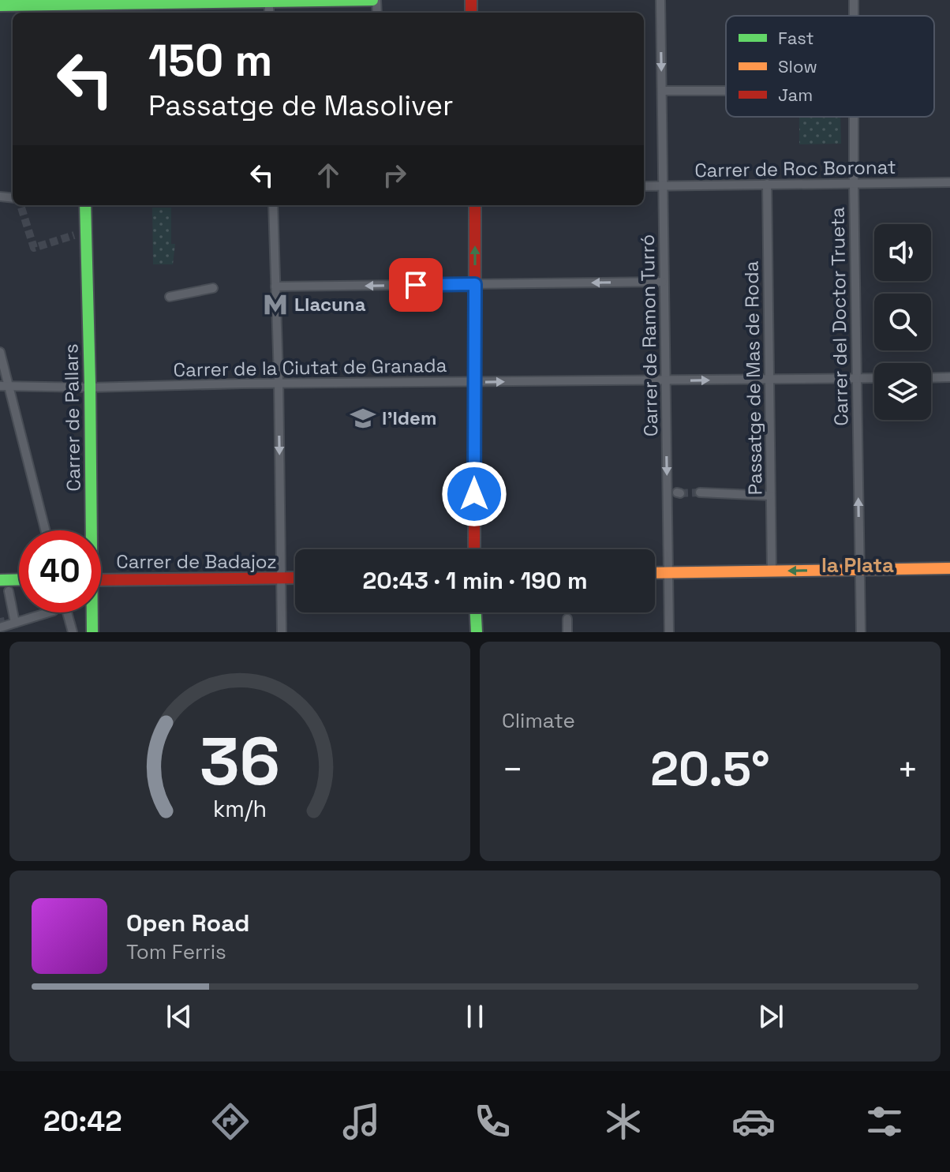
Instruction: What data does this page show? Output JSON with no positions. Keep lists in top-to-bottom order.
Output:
{
  "streets": {
    "street": [
      "Carrer de Roc Boronat",
      "Carrer del Doctor Trueta",
      "Carrer de Ramon Turró",
      "Carrer de la Ciutat de Granada",
      "Passatge de Mas de Roda",
      "Carrer de Pallars",
      "Carrer de Badajoz"
    ]
  },
  "crossings": [
    ["Carrer de Roc Boronat", "Carrer del Doctor Trueta"],
    ["Carrer de Roc Boronat", "Carrer de Ramon Turró"],
    ["Carrer de Roc Boronat", "Passatge de Mas de Roda"],
    ["Carrer del Doctor Trueta", "Carrer de la Ciutat de Granada"],
    ["Carrer de Ramon Turró", "Carrer de la Ciutat de Granada"],
    ["Carrer de la Ciutat de Granada", "Passatge de Mas de Roda"],
    ["Carrer de la Ciutat de Granada", "Carrer de Pallars"]
  ],
  "one_way": ["Carrer del Doctor Trueta", "Carrer de Ramon Turró"],
  "districts": ["la Plata"],
  "places": {
    "metro station": ["Llacuna"],
    "school or university": ["l'Idem"]
  },
  "legend": ["Fast", "Slow", "Jam"],
  "page": {
    "turn": ["150 m", "Passatge de Masoliver"],
    "limit": "40",
    "trip": "20:43 · 1 min · 190 m",
    "tile": "Climate",
    "heat": ["−", "20.5°", "+"],
    "song": ["Open Road", "Tom Ferris"],
    "tabs": "20:42",
    "gauge": ["36", "km/h"]
  }
}
